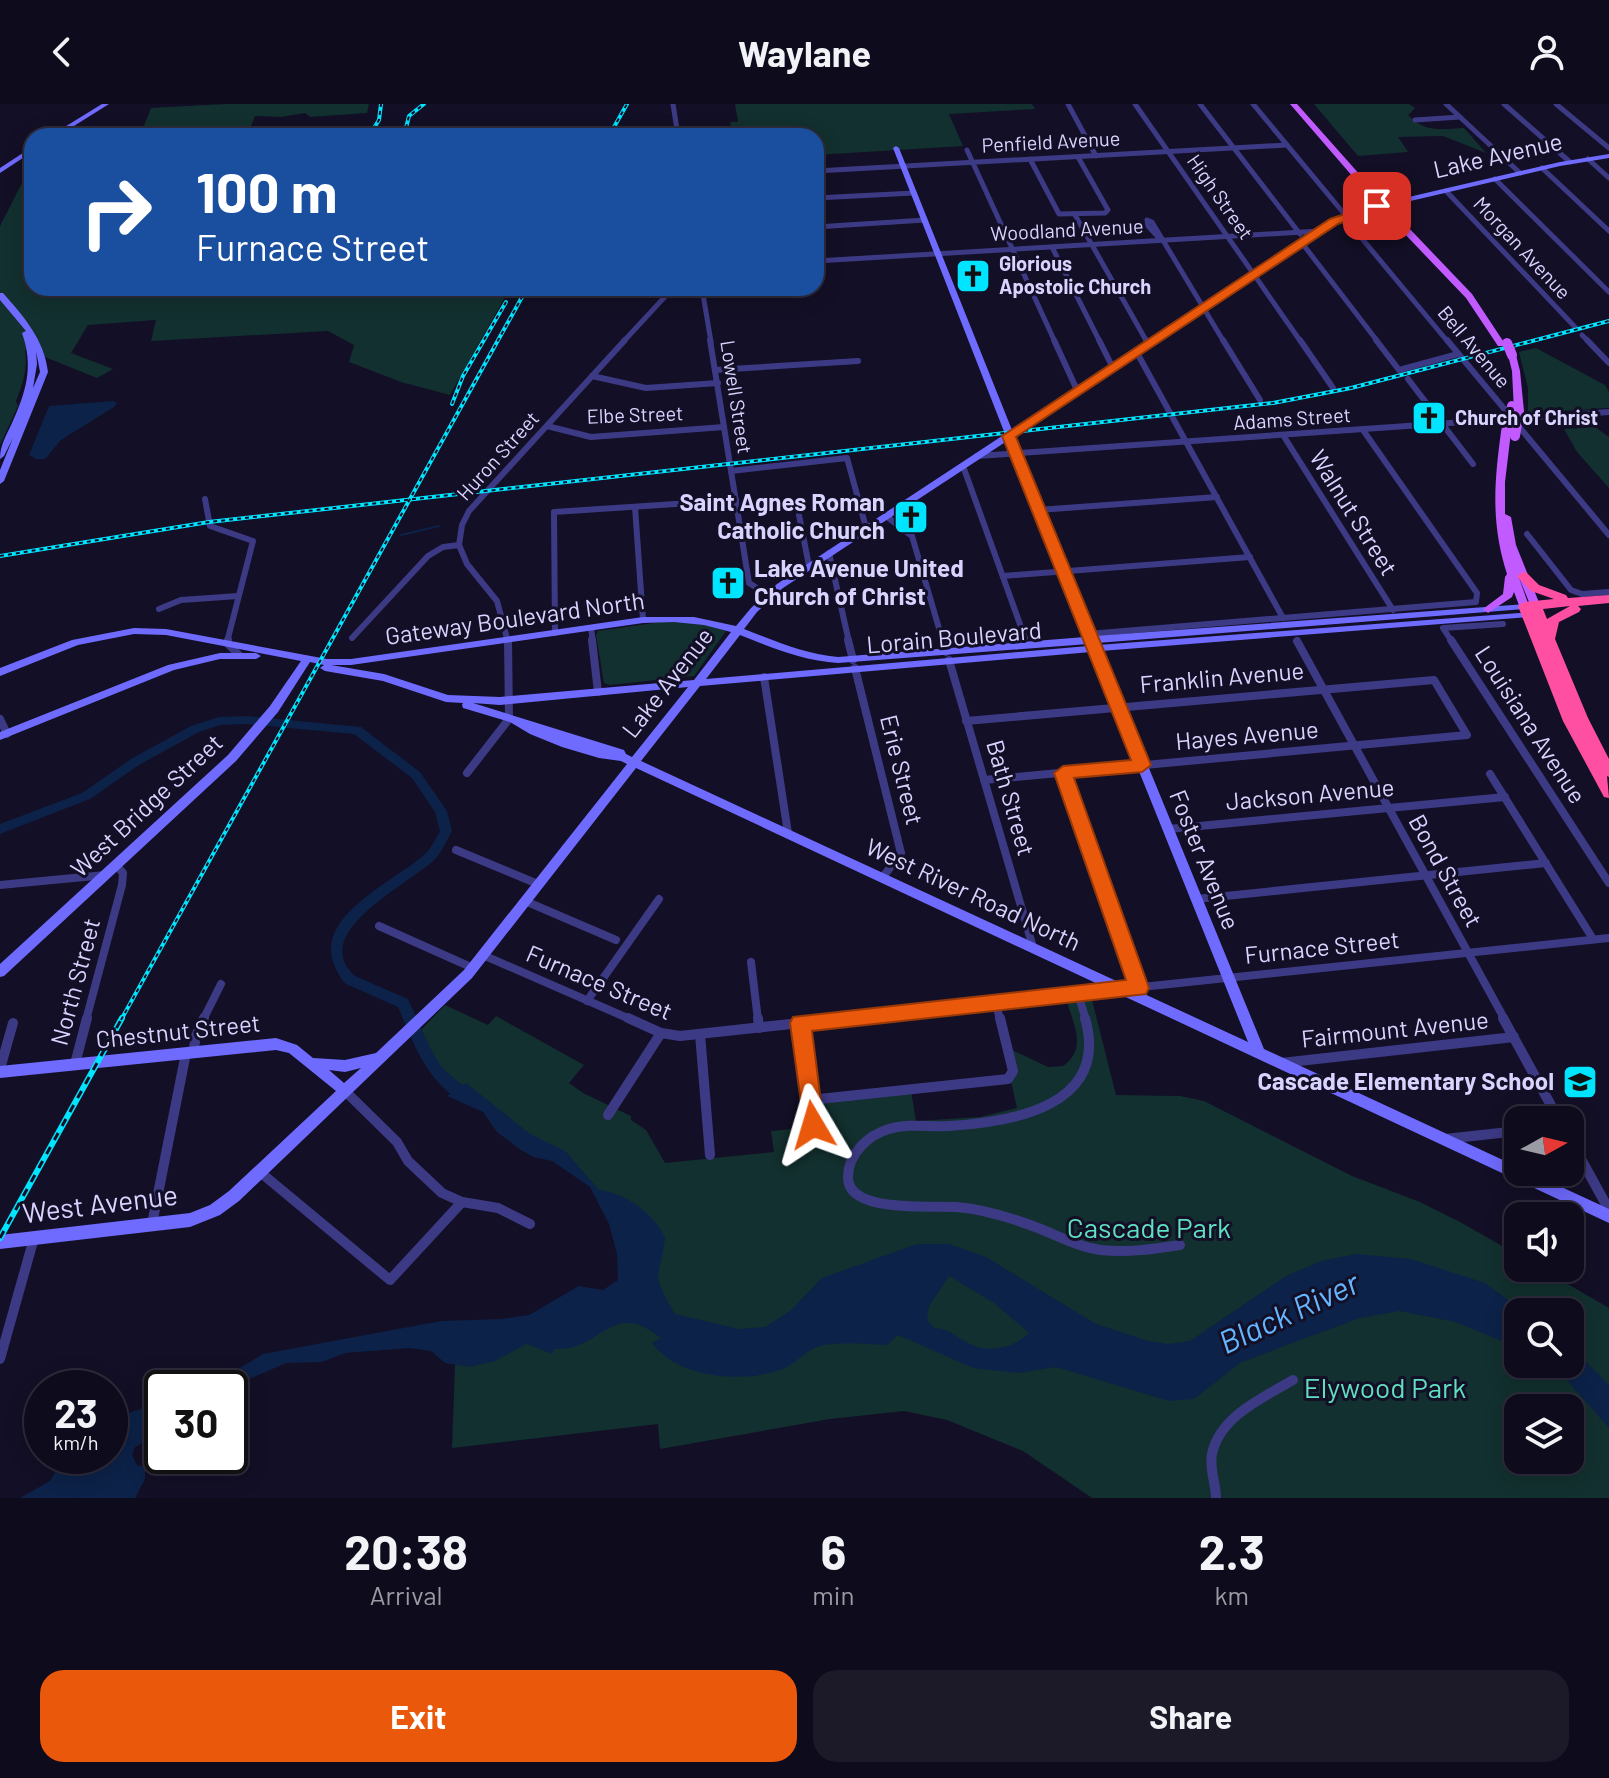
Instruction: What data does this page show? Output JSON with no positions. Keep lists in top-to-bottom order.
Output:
{
  "streets": {
    "highway": ["Lorain Boulevard"],
    "street": [
      "Penfield Avenue",
      "Lake Avenue",
      "High Street",
      "Woodland Avenue",
      "Morgan Avenue",
      "Bell Avenue",
      "Lowell Street",
      "Elbe Street",
      "Adams Street",
      "Huron Street",
      "Walnut Street",
      "Gateway Boulevard North",
      "Franklin Avenue",
      "Louisiana Avenue",
      "Hayes Avenue",
      "Erie Street",
      "Jackson Avenue",
      "Bath Street",
      "West Bridge Street",
      "Foster Avenue",
      "Bond Street",
      "West River Road North",
      "Furnace Street",
      "North Street",
      "Fairmount Avenue",
      "Chestnut Street",
      "West Avenue"
    ]
  },
  "crossings": [
    ["Penfield Avenue", "High Street"],
    ["Penfield Avenue", "Bell Avenue"],
    ["Penfield Avenue", "Foster Avenue"],
    ["Lake Avenue", "High Street"],
    ["Lake Avenue", "Woodland Avenue"],
    ["Lake Avenue", "Morgan Avenue"],
    ["Lake Avenue", "Bell Avenue"],
    ["Lake Avenue", "Lowell Street"],
    ["Lake Avenue", "Adams Street"],
    ["Lake Avenue", "Gateway Boulevard North"],
    ["Lake Avenue", "Lorain Boulevard"],
    ["Lake Avenue", "Erie Street"],
    ["Lake Avenue", "Bath Street"],
    ["Lake Avenue", "Foster Avenue"],
    ["Lake Avenue", "West River Road North"],
    ["Lake Avenue", "Furnace Street"],
    ["Lake Avenue", "Chestnut Street"],
    ["Lake Avenue", "West Avenue"],
    ["High Street", "Woodland Avenue"],
    ["Woodland Avenue", "Foster Avenue"],
    ["Bell Avenue", "Adams Street"],
    ["Lowell Street", "Elbe Street"],
    ["Elbe Street", "Huron Street"],
    ["Adams Street", "Walnut Street"],
    ["Adams Street", "Foster Avenue"],
    ["Walnut Street", "Lorain Boulevard"],
    ["Gateway Boulevard North", "Lorain Boulevard"],
    ["Gateway Boulevard North", "West Bridge Street"],
    ["Gateway Boulevard North", "West River Road North"],
    ["Lorain Boulevard", "Erie Street"],
    ["Lorain Boulevard", "Bath Street"],
    ["Lorain Boulevard", "Foster Avenue"],
    ["Lorain Boulevard", "West River Road North"],
    ["Franklin Avenue", "Hayes Avenue"],
    ["Franklin Avenue", "Bath Street"],
    ["Franklin Avenue", "Foster Avenue"],
    ["Franklin Avenue", "Bond Street"],
    ["Hayes Avenue", "Bath Street"],
    ["Hayes Avenue", "Foster Avenue"],
    ["Hayes Avenue", "Bond Street"],
    ["Erie Street", "West River Road North"],
    ["Jackson Avenue", "Foster Avenue"],
    ["Jackson Avenue", "Bond Street"],
    ["Bath Street", "West River Road North"],
    ["West Bridge Street", "West River Road North"],
    ["West Bridge Street", "North Street"],
    ["Foster Avenue", "West River Road North"],
    ["Foster Avenue", "Furnace Street"],
    ["Bond Street", "Furnace Street"],
    ["Bond Street", "Fairmount Avenue"],
    ["West River Road North", "Furnace Street"],
    ["West River Road North", "Fairmount Avenue"],
    ["North Street", "Chestnut Street"]
  ],
  "water": ["Black River"],
  "parks": ["Cascade Park", "Elywood Park"],
  "places": {
    "church": [
      "Glorious Apostolic Church",
      "Church of Christ",
      "Saint Agnes Roman Catholic Church",
      "Lake Avenue United Church of Christ"
    ],
    "school or university": ["Cascade Elementary School"]
  },
  "north": "right",
  "page": {
    "header": "Waylane",
    "turn": ["100 m", "Furnace Street"],
    "speed": "23 km/h",
    "limit": "30",
    "eta": [
      "20:38",
      "Arrival",
      "6",
      "min",
      "2.3",
      "km"
    ],
    "buttons": ["Exit", "Share"]
  }
}
